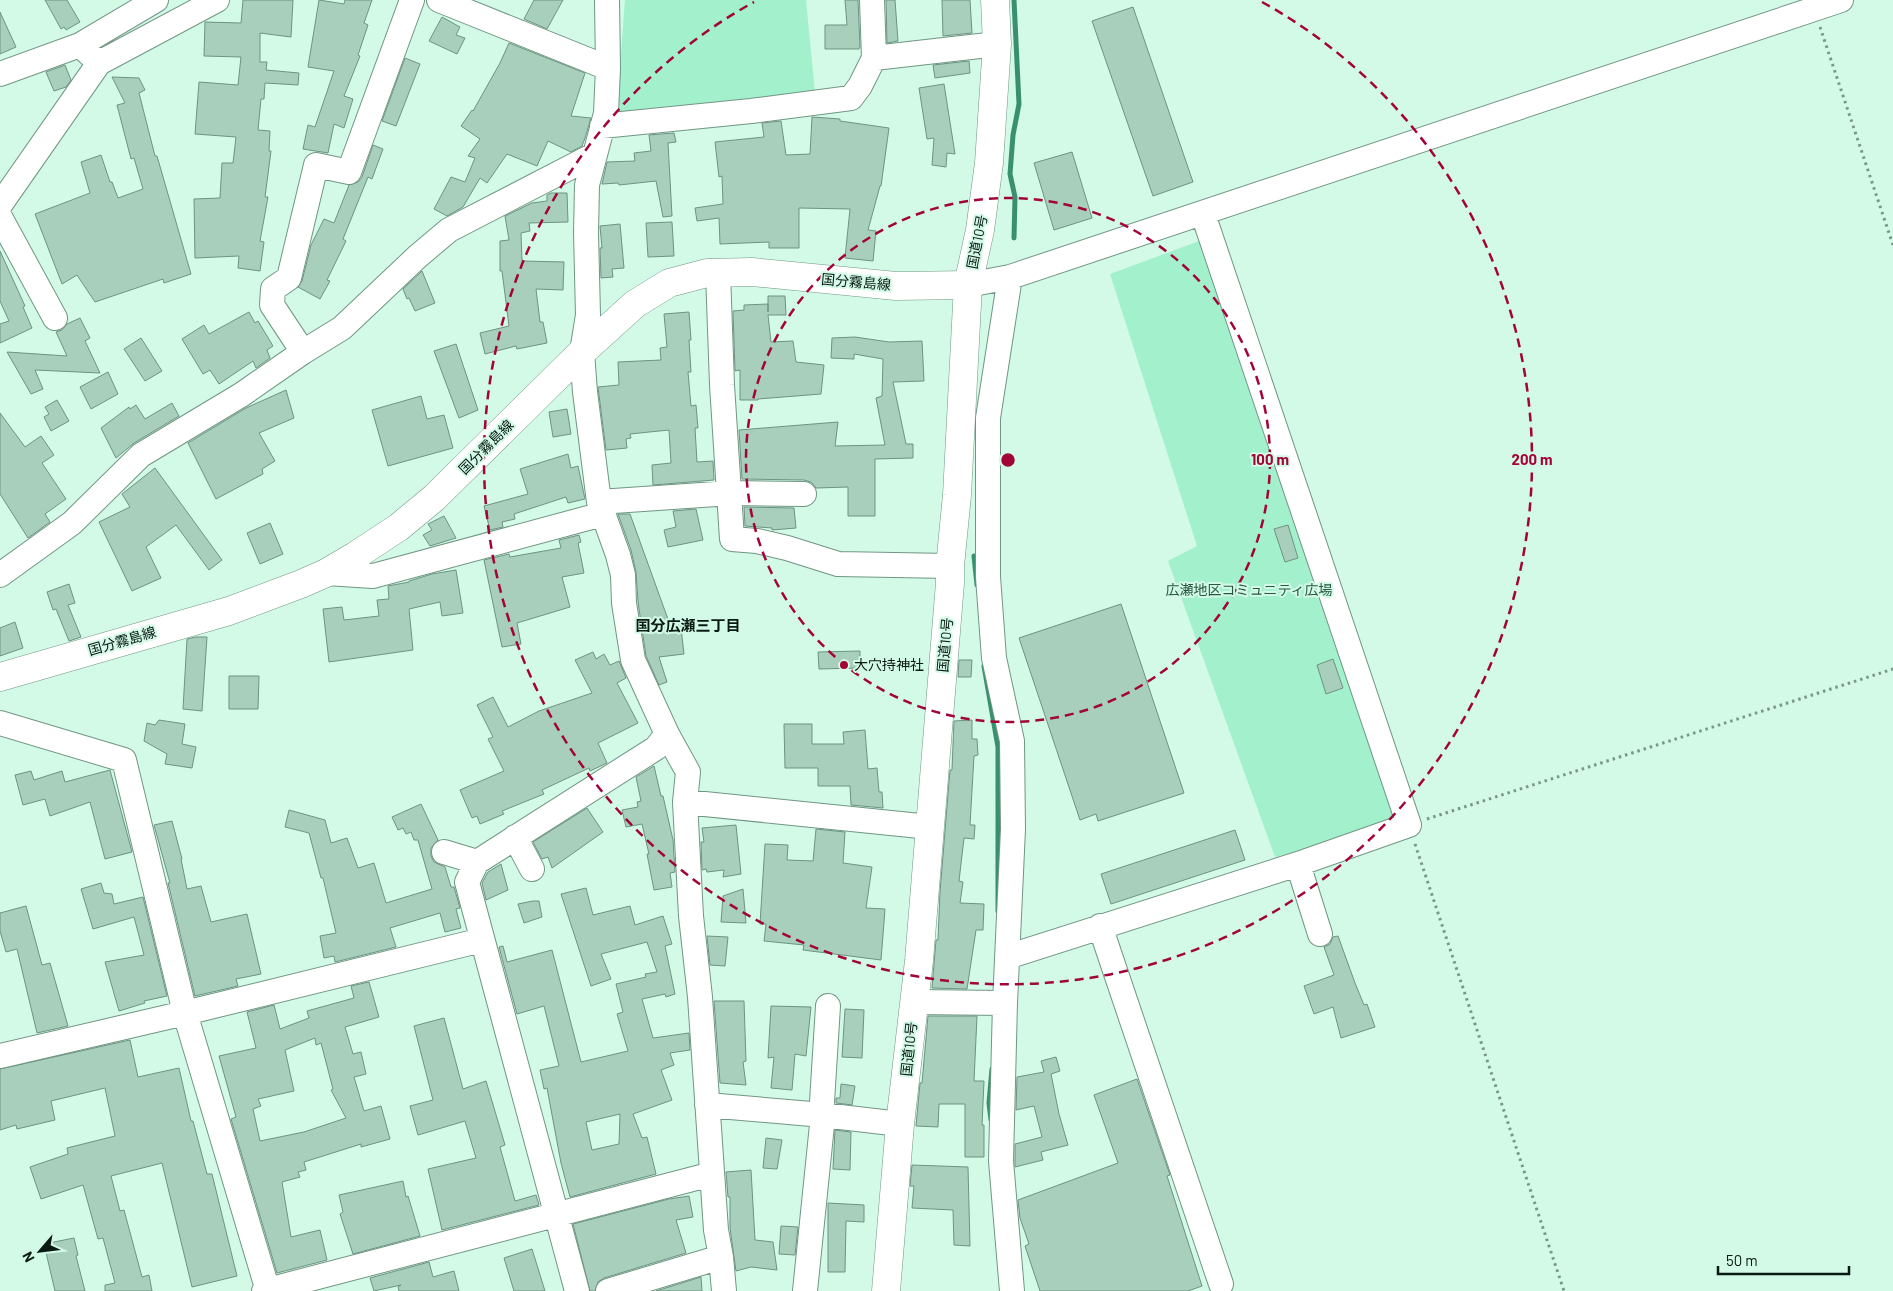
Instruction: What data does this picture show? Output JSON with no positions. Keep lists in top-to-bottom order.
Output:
{
  "streets": {
    "main road": ["国道10号", "国分霧島線"]
  },
  "crossings": [
    ["国道10号", "国分霧島線"]
  ],
  "districts": ["国分広瀬三丁目"],
  "parks": ["広瀬地区コミュニティ広場"],
  "places": ["大穴持神社"],
  "scale_bar": "50 m",
  "north": "bottom left",
  "rings": ["100 m", "200 m"]
}
